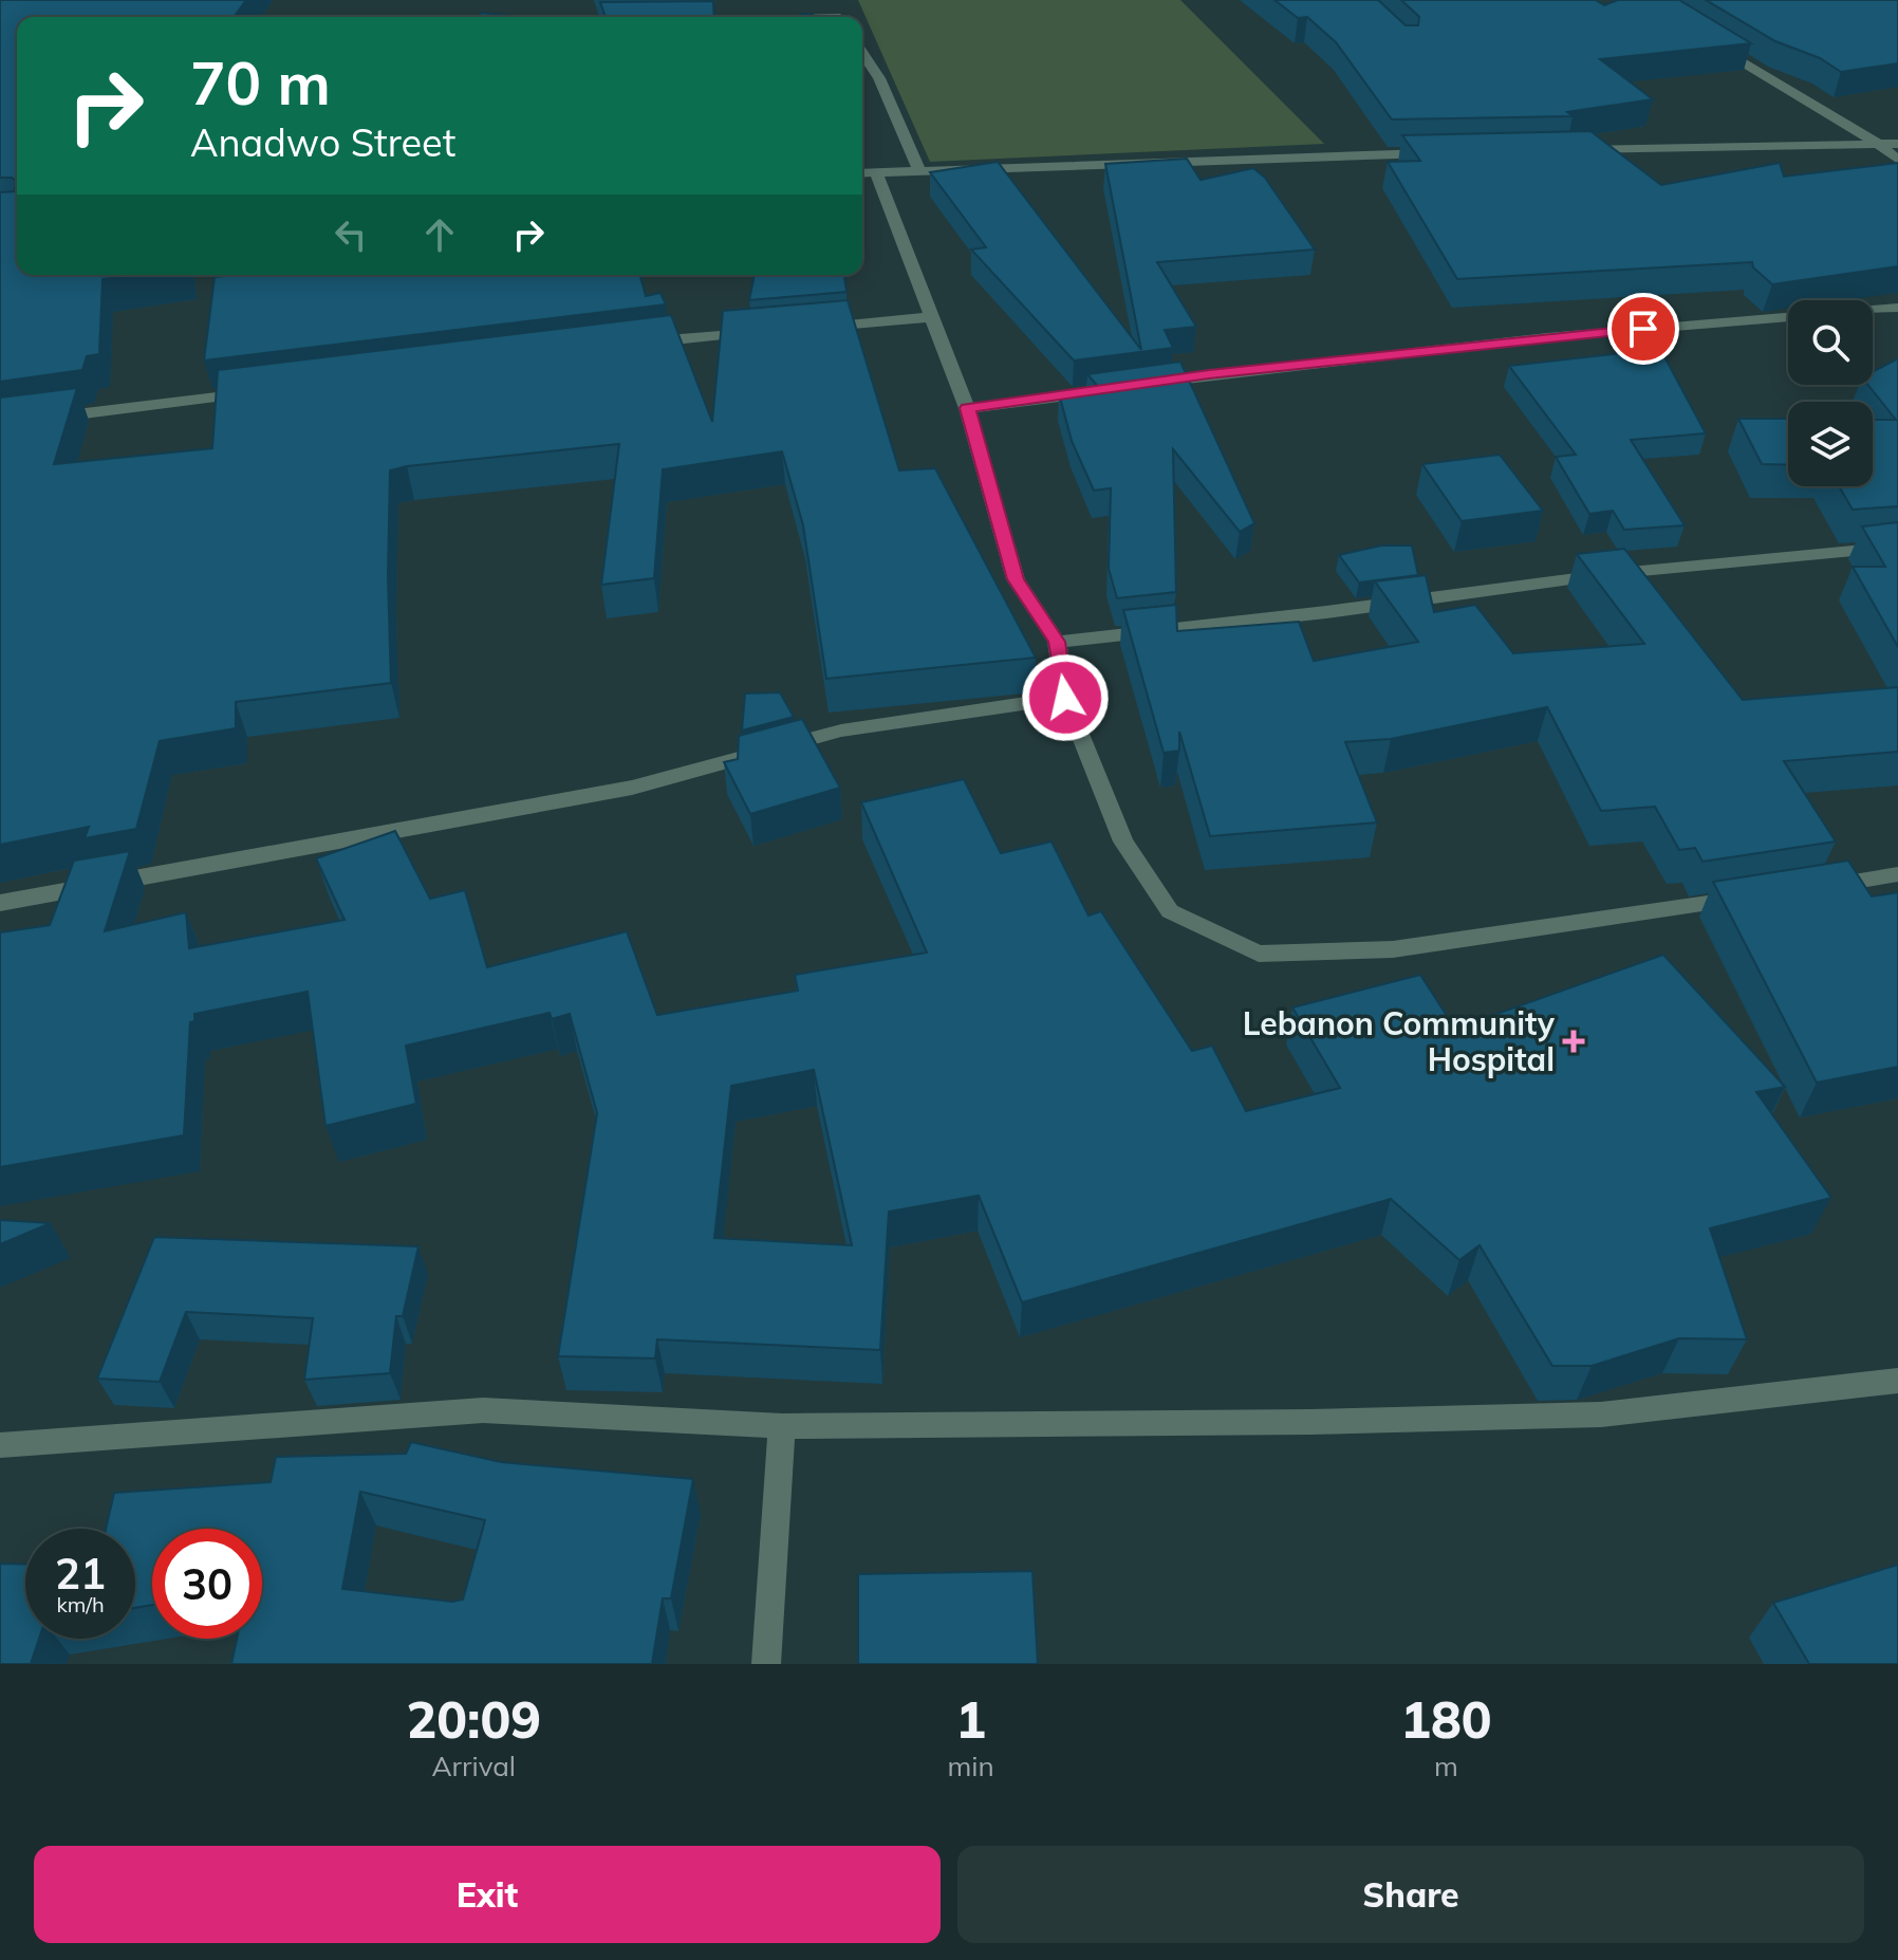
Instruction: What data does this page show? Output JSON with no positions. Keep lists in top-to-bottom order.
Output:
{
  "places": {
    "health": ["Lebanon Community Hospital"]
  },
  "page": {
    "turn": ["70 m", "Anadwo Street"],
    "speed": "21 km/h",
    "limit": "30",
    "eta": [
      "20:09",
      "Arrival",
      "1",
      "min",
      "180",
      "m"
    ],
    "buttons": ["Exit", "Share"]
  }
}
